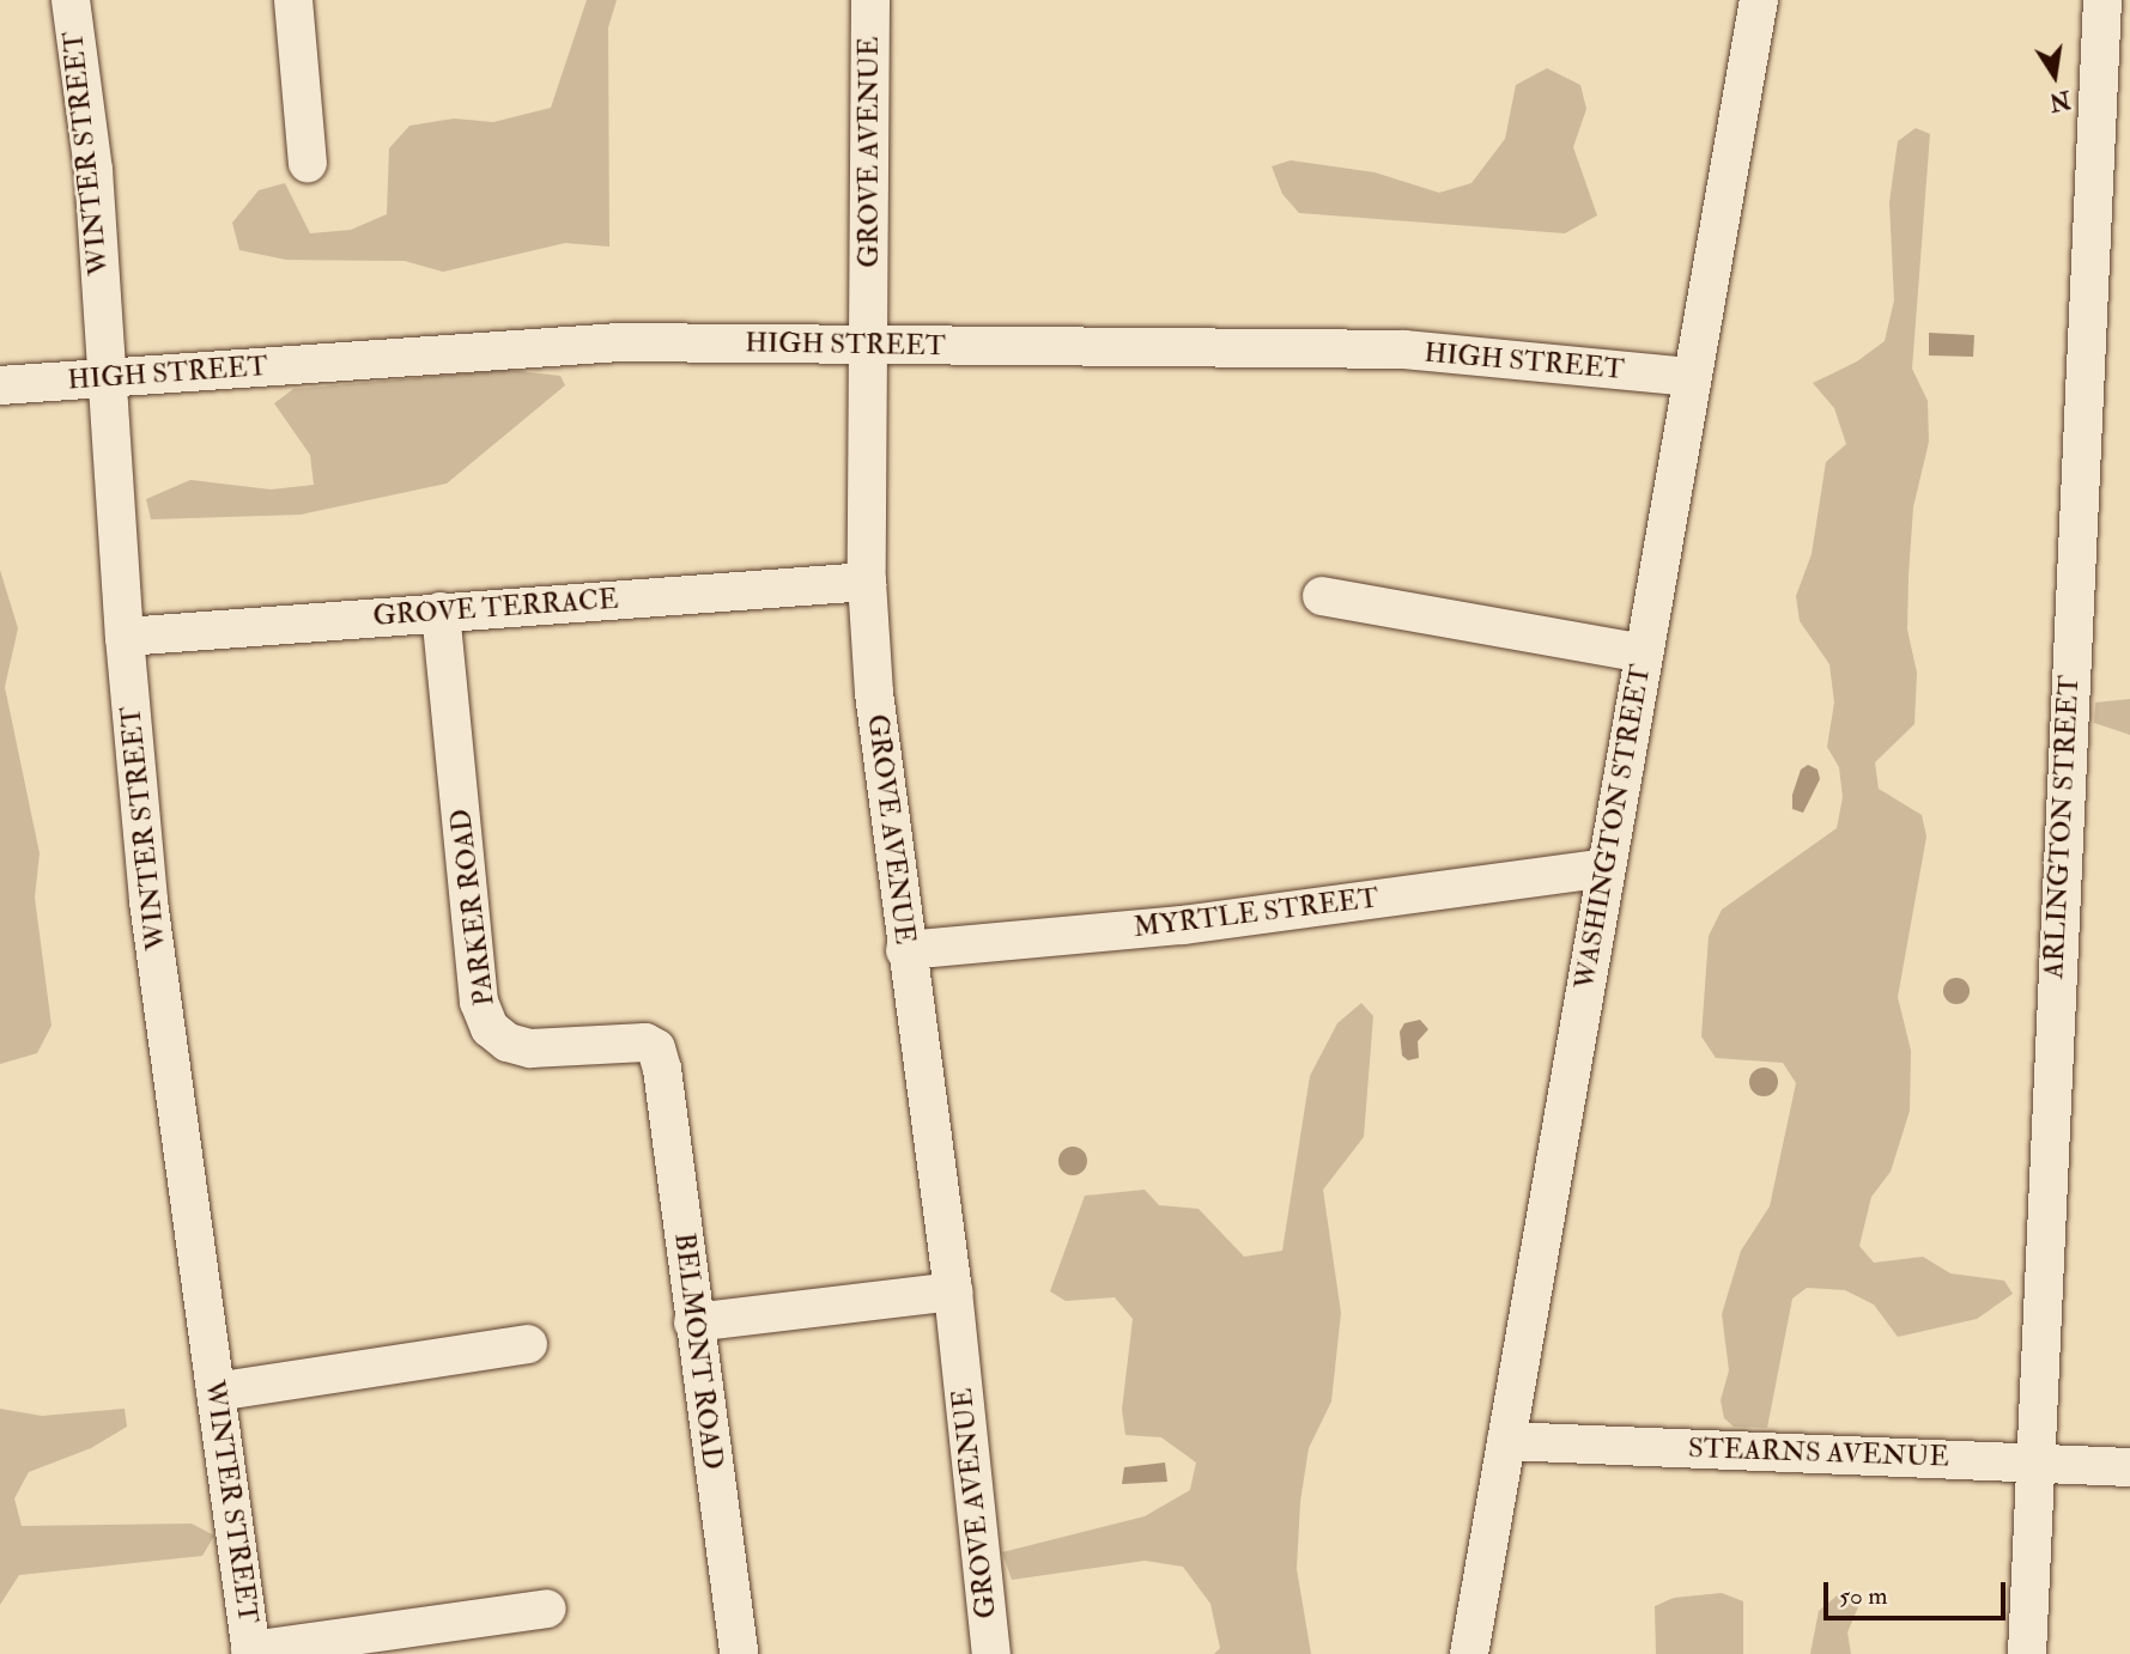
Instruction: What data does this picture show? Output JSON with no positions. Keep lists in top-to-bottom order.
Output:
{
  "streets": {
    "street": [
      "GROVE AVENUE",
      "WINTER STREET",
      "HIGH STREET",
      "GROVE TERRACE",
      "WASHINGTON STREET",
      "ARLINGTON STREET",
      "PARKER ROAD",
      "MYRTLE STREET",
      "BELMONT ROAD",
      "STEARNS AVENUE"
    ]
  },
  "crossings": [
    ["GROVE AVENUE", "HIGH STREET"],
    ["GROVE AVENUE", "GROVE TERRACE"],
    ["GROVE AVENUE", "MYRTLE STREET"],
    ["WINTER STREET", "HIGH STREET"],
    ["WINTER STREET", "GROVE TERRACE"],
    ["HIGH STREET", "WASHINGTON STREET"],
    ["GROVE TERRACE", "PARKER ROAD"],
    ["WASHINGTON STREET", "MYRTLE STREET"],
    ["WASHINGTON STREET", "STEARNS AVENUE"],
    ["ARLINGTON STREET", "STEARNS AVENUE"],
    ["PARKER ROAD", "BELMONT ROAD"]
  ],
  "scale_bar": "50 m",
  "north": "bottom"
}
